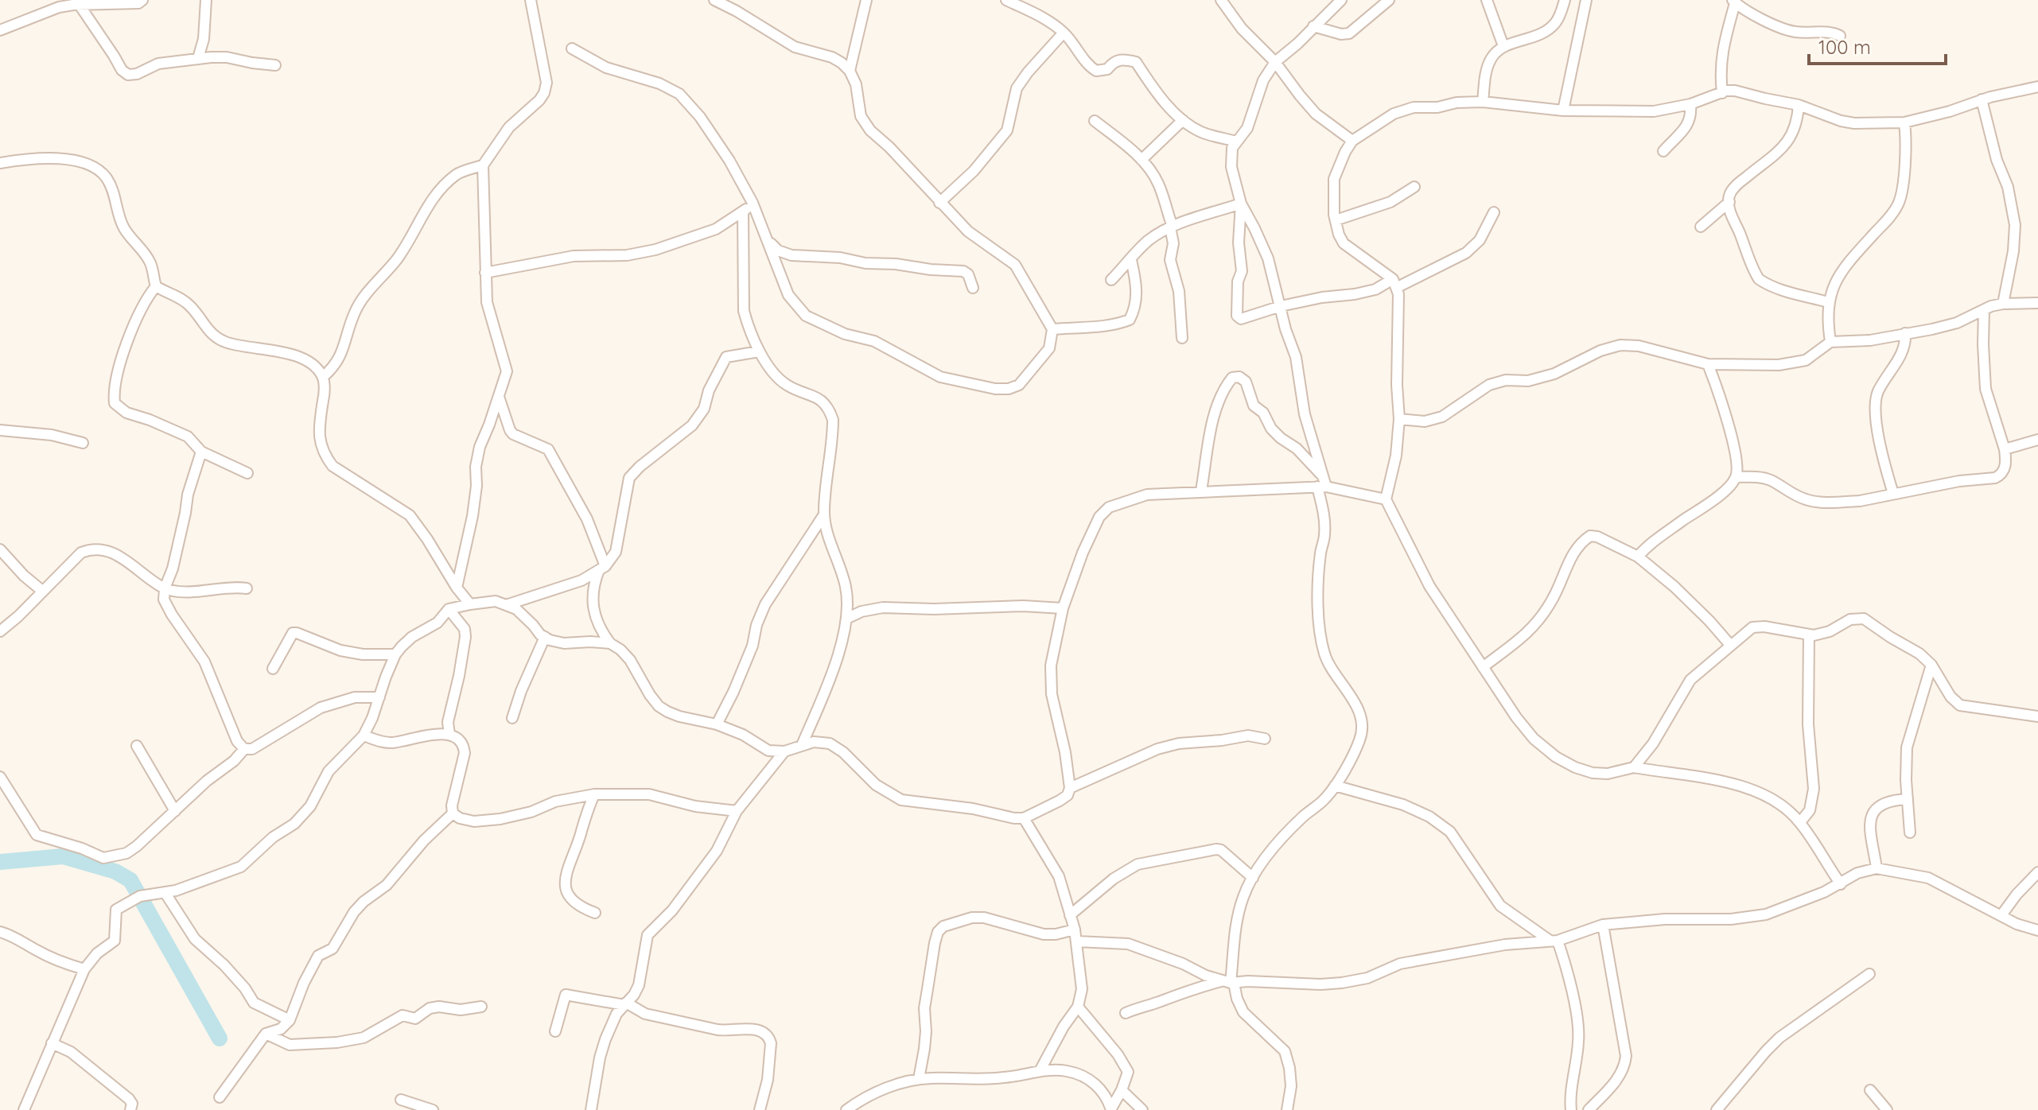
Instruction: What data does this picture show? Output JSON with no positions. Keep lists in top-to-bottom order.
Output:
{
  "scale_bar": "100 m"
}
